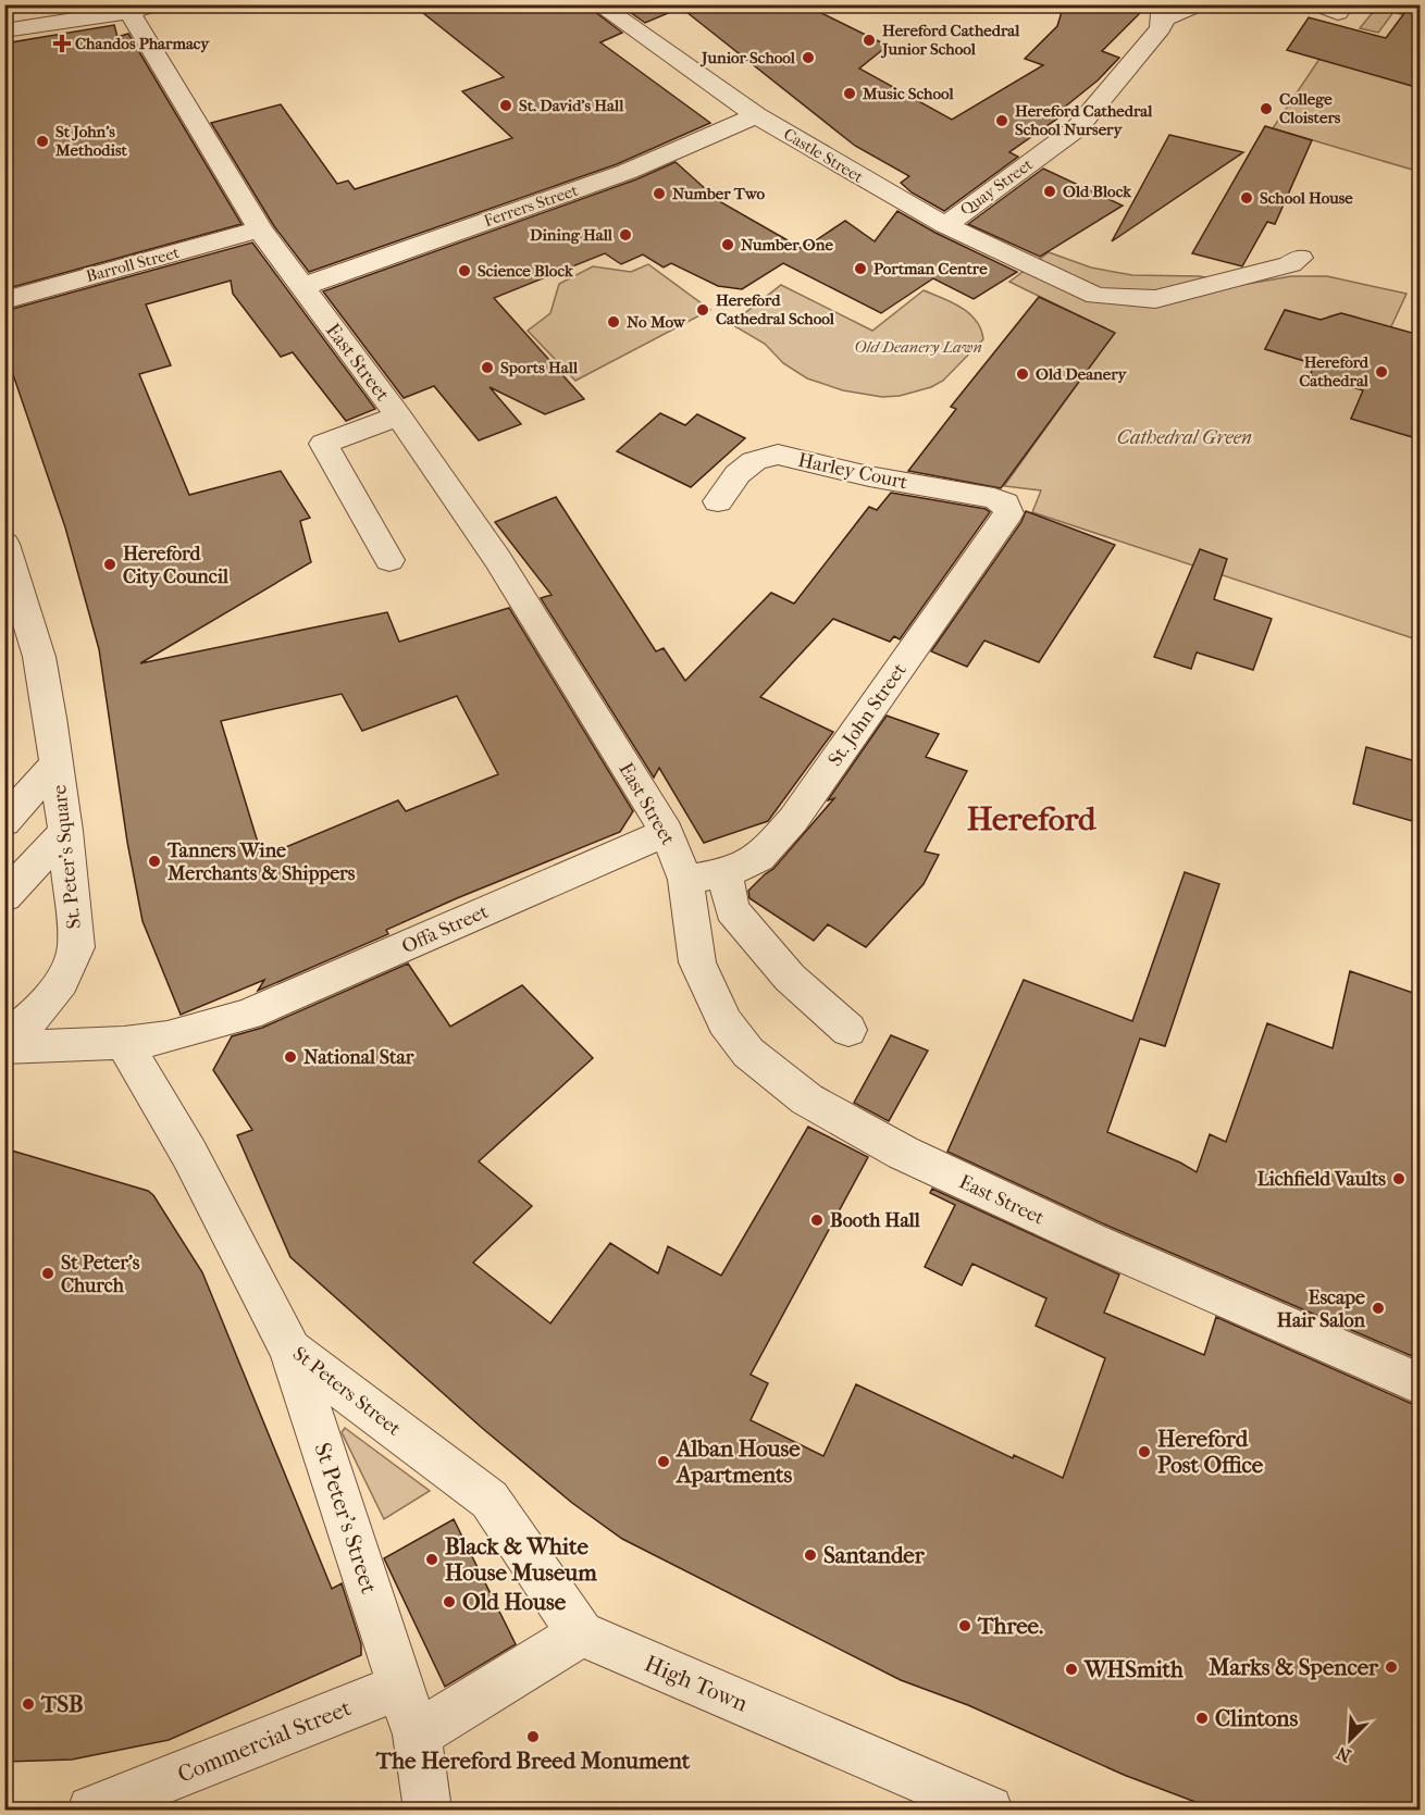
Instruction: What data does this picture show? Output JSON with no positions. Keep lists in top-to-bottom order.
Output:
{
  "streets": {
    "street": [
      "Castle Street",
      "Quay Street",
      "Ferrers Street",
      "Barroll Street",
      "East Street",
      "Harley Court",
      "St. John Street",
      "St. Peter's Square",
      "Offa Street",
      "St Peters Street",
      "St Peter's Street",
      "High Town",
      "Commercial Street"
    ]
  },
  "crossings": [
    ["Castle Street", "Quay Street"],
    ["Castle Street", "Ferrers Street"],
    ["Ferrers Street", "East Street"],
    ["Barroll Street", "East Street"],
    ["East Street", "St. John Street"],
    ["East Street", "Offa Street"],
    ["Harley Court", "St. John Street"],
    ["Offa Street", "St Peters Street"],
    ["St Peters Street", "St Peter's Street"],
    ["St Peters Street", "High Town"],
    ["St Peter's Street", "Commercial Street"]
  ],
  "districts": ["Hereford"],
  "parks": ["Old Deanery Lawn", "Cathedral Green"],
  "places": {
    "other": [
      "Hereford Cathedral Junior School",
      "Junior School",
      "Music School",
      "St. David's Hall",
      "College Cloisters",
      "Hereford Cathedral School Nursery",
      "St John's Methodist",
      "Old Block",
      "Number Two",
      "School House",
      "Dining Hall",
      "Number One",
      "Portman Centre",
      "Science Block",
      "Hereford Cathedral School",
      "No Mow",
      "Sports Hall",
      "Hereford Cathedral",
      "Old Deanery",
      "Hereford City Council",
      "Tanners Wine Merchants & Shippers",
      "National Star",
      "Lichfield Vaults",
      "Booth Hall",
      "St Peter's Church",
      "Escape Hair Salon",
      "Hereford Post Office",
      "Alban House Apartments",
      "Santander",
      "Black & White House Museum",
      "Old House",
      "Three.",
      "Marks & Spencer",
      "WHSmith",
      "TSB",
      "Clintons",
      "The Hereford Breed Monument"
    ],
    "health": ["Chandos Pharmacy"]
  },
  "north": "bottom left"
}
